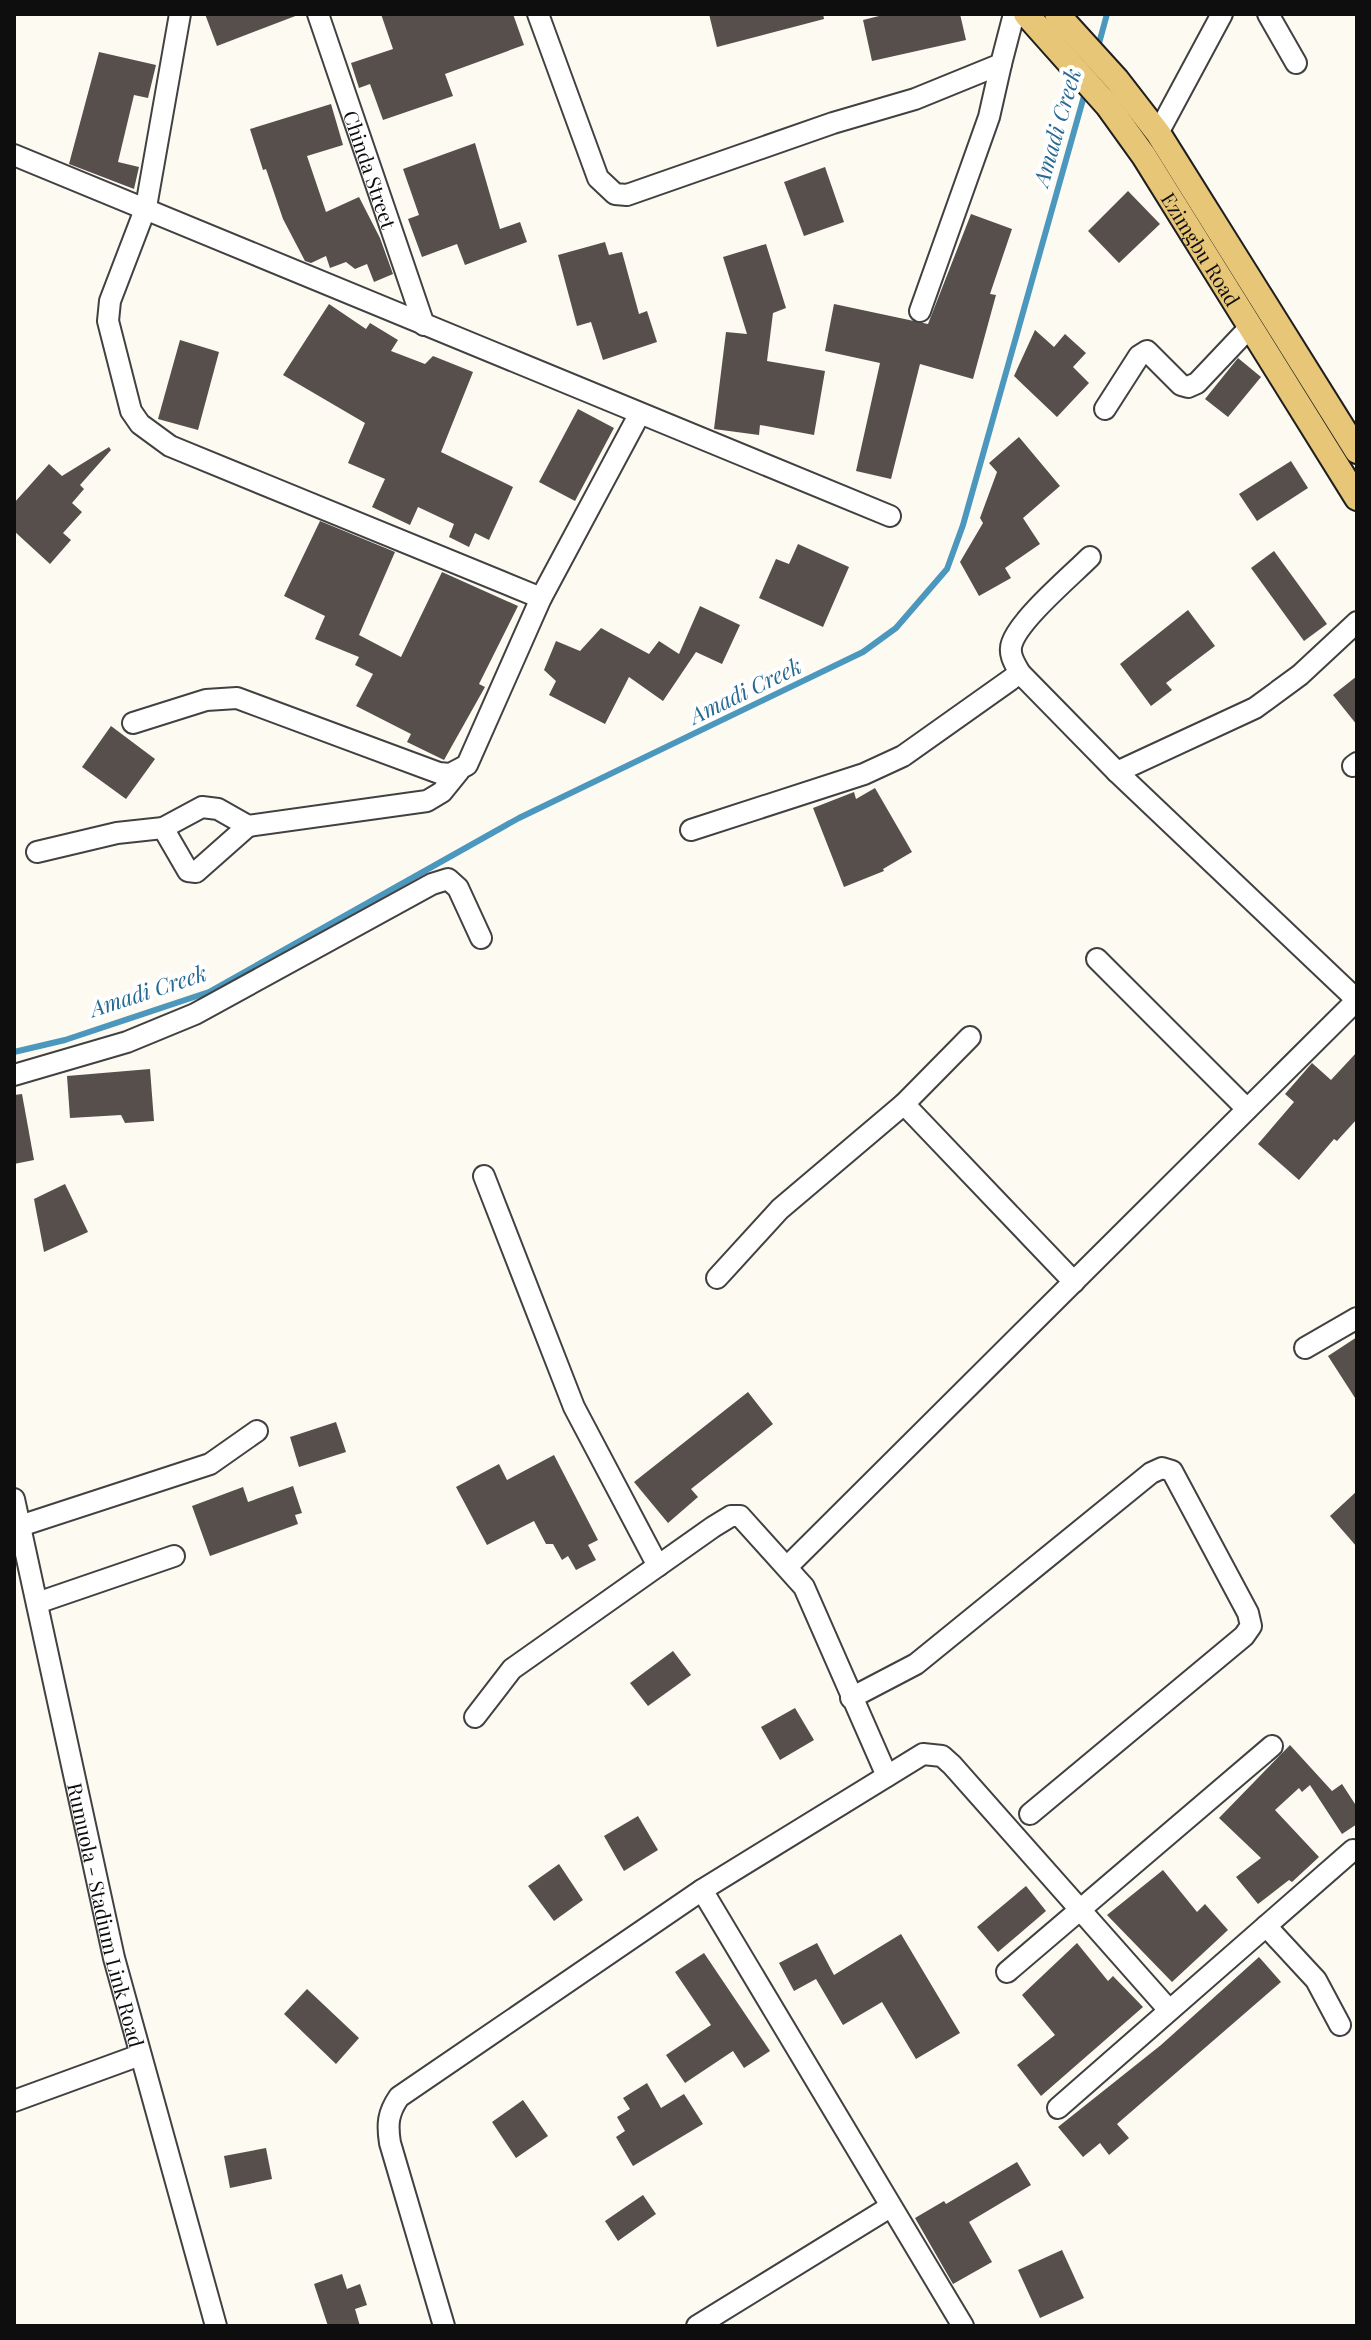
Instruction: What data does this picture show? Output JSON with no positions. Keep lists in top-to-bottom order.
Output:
{
  "streets": {
    "main road": ["Ezimgbu Road"],
    "street": ["Chinda Street", "Rumuola - Stadium Link Road"]
  },
  "water": ["Amadi Creek"]
}
